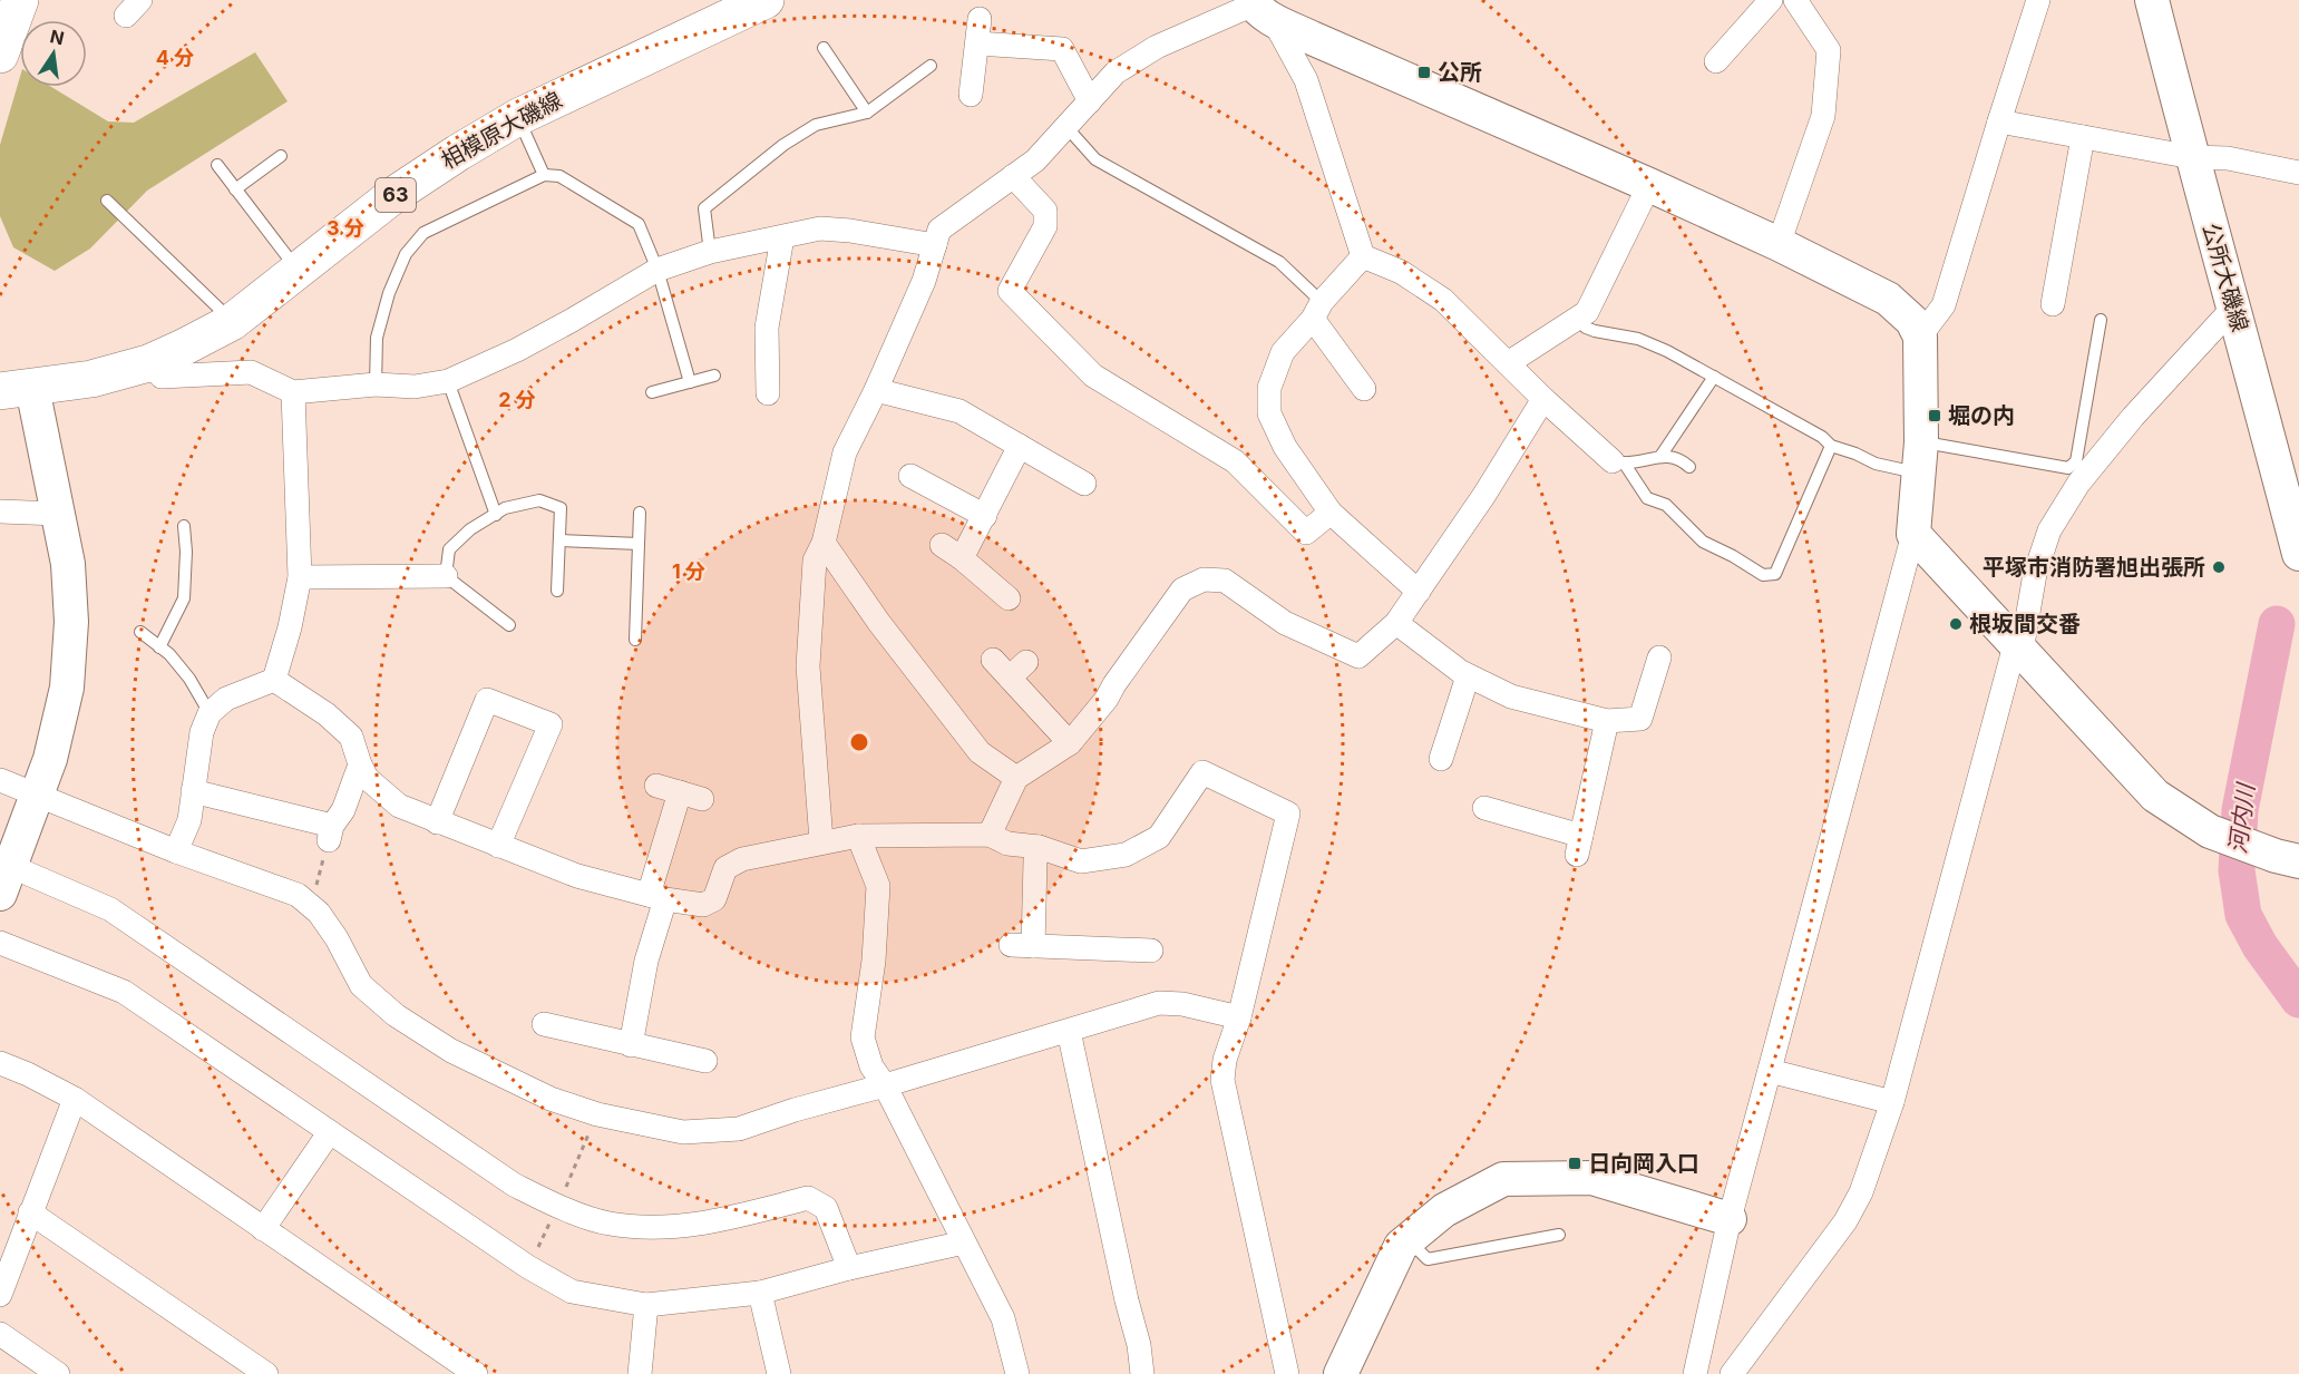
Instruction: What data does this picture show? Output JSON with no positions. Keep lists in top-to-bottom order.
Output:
{
  "streets": {
    "main road": ["相模原大磯線", "63"],
    "street": ["公所大磯線"]
  },
  "water": ["河内川"],
  "places": {
    "transit": ["公所", "堀の内", "日向岡入口"],
    "other": ["平塚市消防署旭出張所", "根坂間交番"]
  },
  "north": "top",
  "rings": [
    "4 分",
    "3 分",
    "2 分",
    "1 分"
  ]
}
